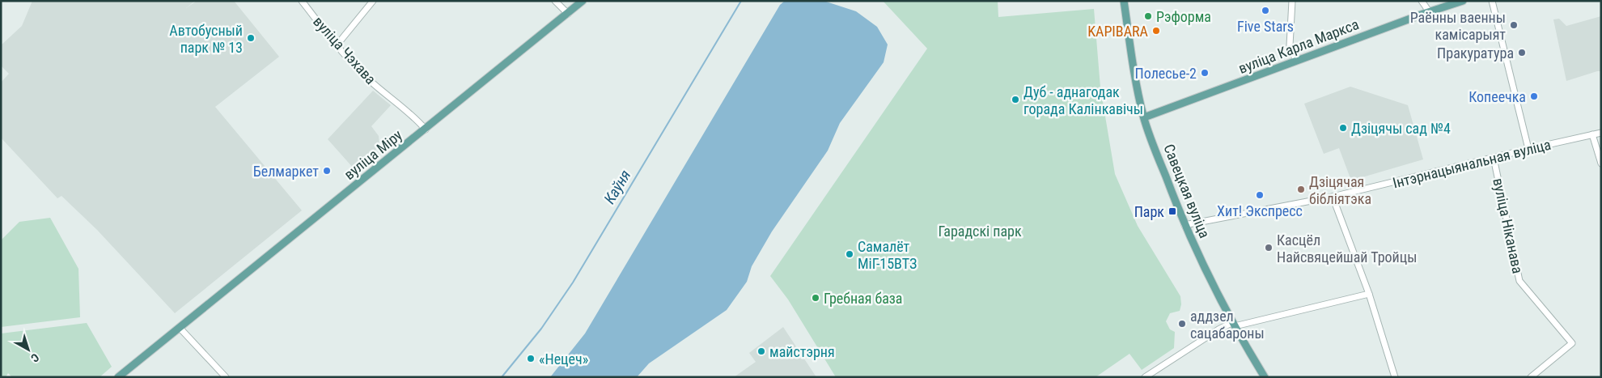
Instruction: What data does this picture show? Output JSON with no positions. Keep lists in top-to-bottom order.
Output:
{
  "streets": {
    "main road": ["вуліца Карла Маркса", "вуліца Міру", "Савецкая вуліца"],
    "street": ["вуліца Чэхава", "Інтэрнацыянальная вуліца", "вуліца Ніканава"]
  },
  "crossings": [
    ["вуліца Карла Маркса", "Савецкая вуліца"],
    ["вуліца Чэхава", "вуліца Міру"],
    ["Інтэрнацыянальная вуліца", "Савецкая вуліца"],
    ["Інтэрнацыянальная вуліца", "вуліца Ніканава"]
  ],
  "water": ["Каўня"],
  "parks": ["Гарадскі парк"],
  "places": {
    "other": [
      "Five Stars",
      "Рэформа",
      "Раённы ваенны камісарыят",
      "KAPIBARA",
      "Автобусный парк № 13",
      "Пракуратура",
      "Полесье-2",
      "Копеечка",
      "Дуб - аднагодак горада Калінкавічы",
      "Дзіцячы сад №4",
      "Белмаркет",
      "Дзіцячая бібліятэка",
      "Хит! Экспресс",
      "Касцёл Найсвяцейшай Тройцы",
      "Самалёт МіГ-15ВТЗ",
      "Гребная база",
      "аддзел сацабароны",
      "майстэрня",
      "«Нецеч»"
    ],
    "transit": ["Парк"]
  },
  "north": "bottom right"
}
